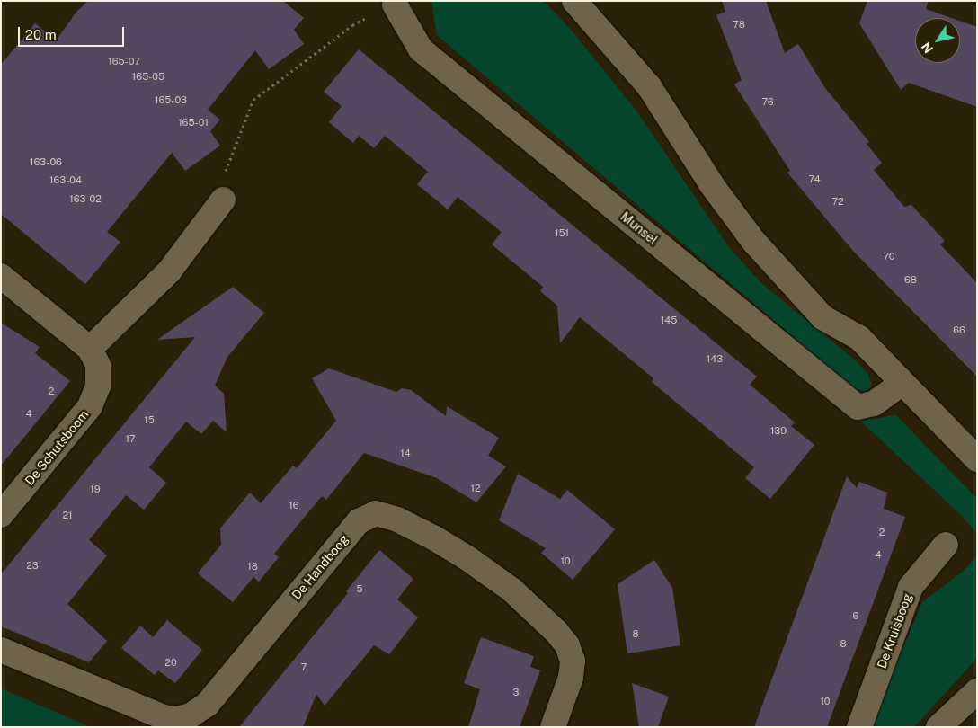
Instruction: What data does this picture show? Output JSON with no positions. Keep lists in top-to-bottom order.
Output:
{
  "streets": {
    "street": [
      "Munsel",
      "De Schutsboom",
      "De Handboog",
      "De Kruisboog"
    ]
  },
  "house_numbers": [
    "78",
    "165-07",
    "165-05",
    "165-03",
    "76",
    "165-01",
    "163-06",
    "74",
    "163-04",
    "163-02",
    "72",
    "151",
    "70",
    "68",
    "145",
    "66",
    "143",
    "2",
    "4",
    "15",
    "139",
    "17",
    "14",
    "12",
    "19",
    "16",
    "21",
    "2",
    "4",
    "10",
    "23",
    "18",
    "5",
    "6",
    "8",
    "8",
    "20",
    "7",
    "3",
    "10"
  ],
  "scale_bar": "20 m",
  "north": "bottom left"
}
